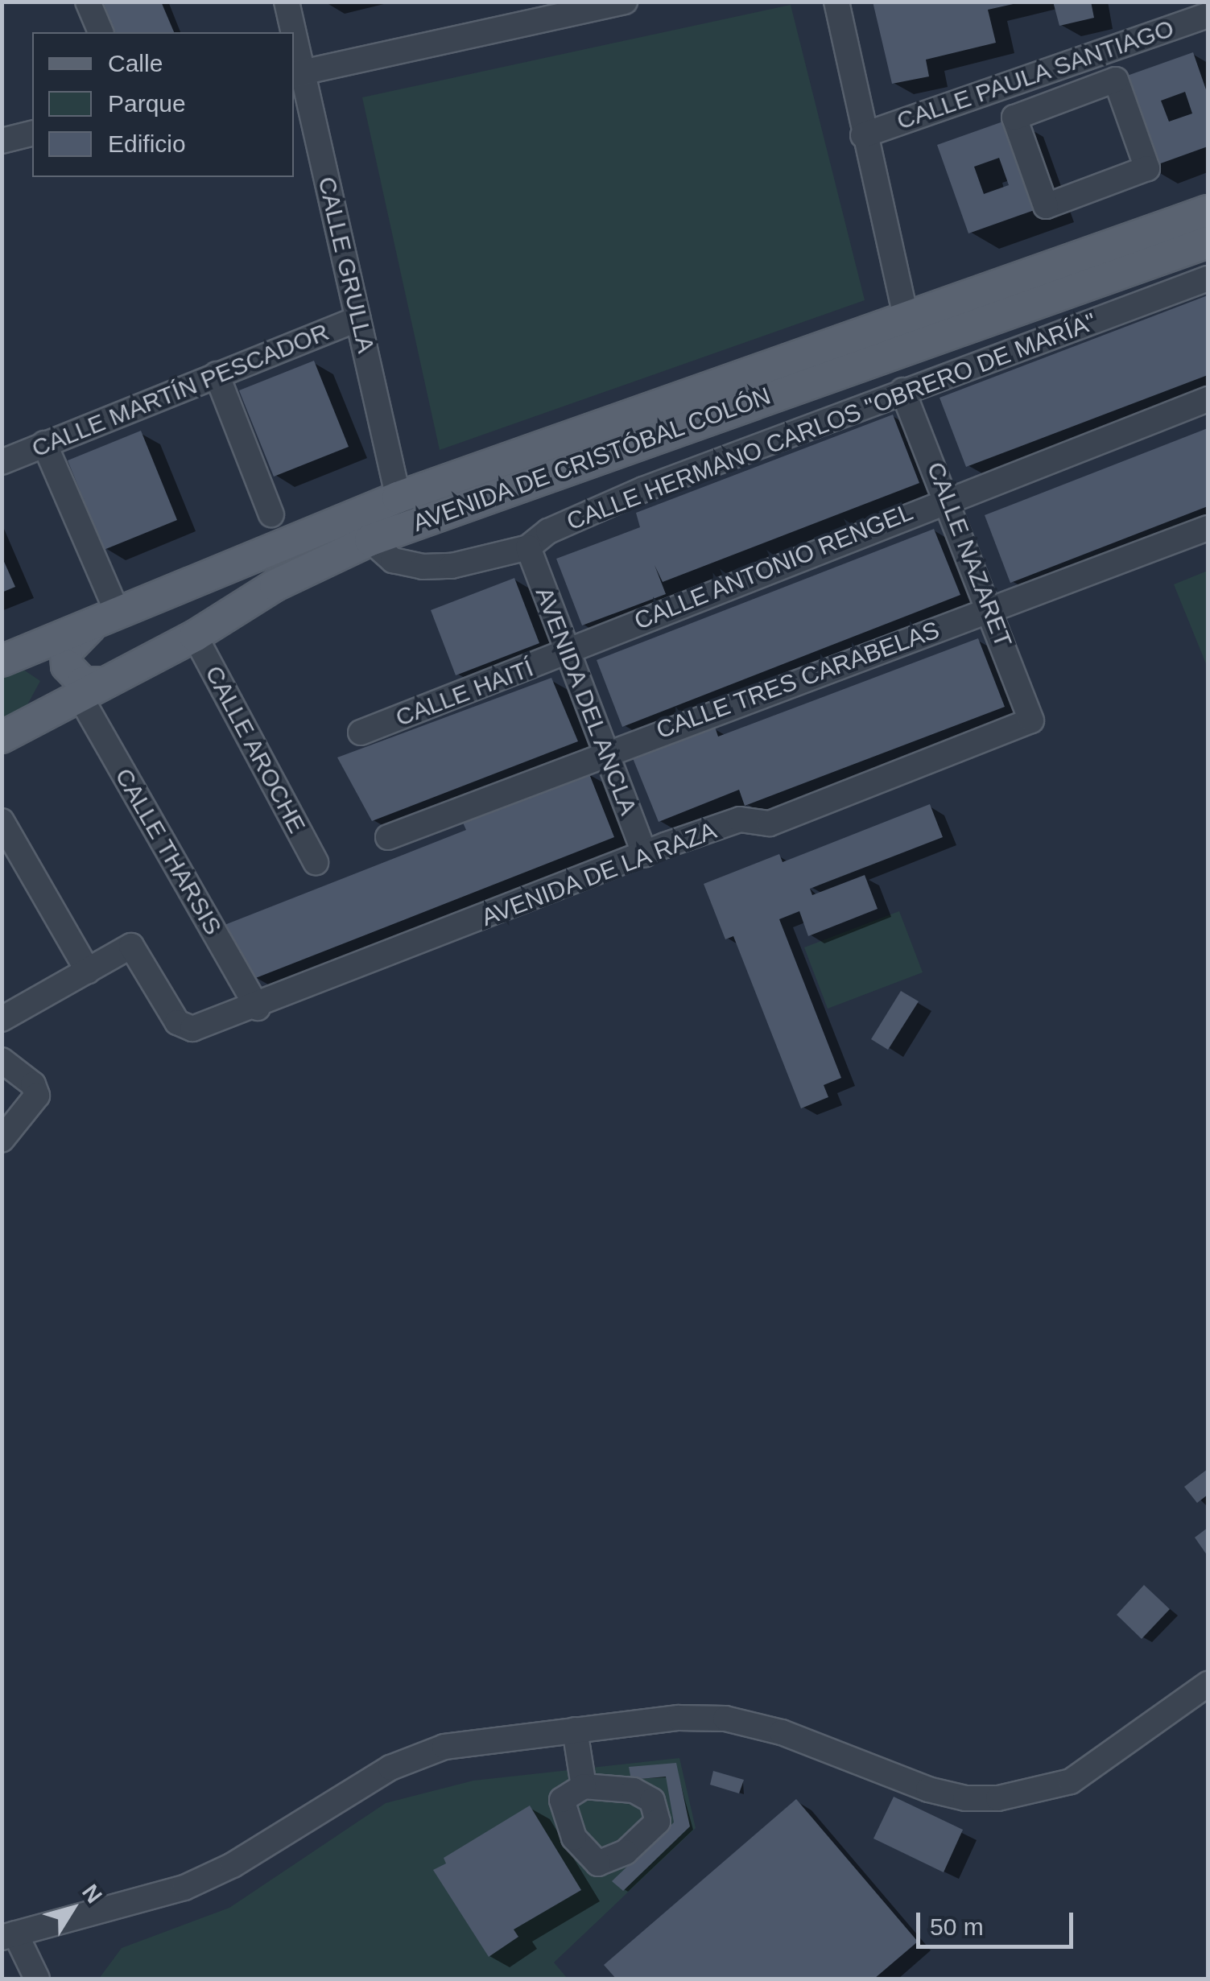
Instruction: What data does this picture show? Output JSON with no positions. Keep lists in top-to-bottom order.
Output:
{
  "streets": {
    "main road": ["AVENIDA DE CRISTÓBAL COLÓN"],
    "street": [
      "CALLE PAULA SANTIAGO",
      "CALLE GRULLA",
      "CALLE MARTÍN PESCADOR",
      "CALLE HERMANO CARLOS \"OBRERO DE MARÍA\"",
      "CALLE NAZARET",
      "CALLE ANTONIO RENGEL",
      "CALLE TRES CARABELAS",
      "CALLE HAITÍ",
      "AVENIDA DEL ANCLA",
      "CALLE AROCHE",
      "CALLE THARSIS",
      "AVENIDA DE LA RAZA"
    ]
  },
  "crossings": [
    ["CALLE GRULLA", "CALLE MARTÍN PESCADOR"],
    ["CALLE GRULLA", "AVENIDA DE CRISTÓBAL COLÓN"],
    ["CALLE HERMANO CARLOS \"OBRERO DE MARÍA\"", "AVENIDA DE CRISTÓBAL COLÓN"],
    ["CALLE HERMANO CARLOS \"OBRERO DE MARÍA\"", "CALLE NAZARET"],
    ["CALLE HERMANO CARLOS \"OBRERO DE MARÍA\"", "AVENIDA DEL ANCLA"],
    ["AVENIDA DE CRISTÓBAL COLÓN", "CALLE AROCHE"],
    ["AVENIDA DE CRISTÓBAL COLÓN", "CALLE THARSIS"],
    ["CALLE NAZARET", "CALLE ANTONIO RENGEL"],
    ["CALLE NAZARET", "CALLE TRES CARABELAS"],
    ["CALLE NAZARET", "AVENIDA DE LA RAZA"],
    ["CALLE ANTONIO RENGEL", "CALLE HAITÍ"],
    ["CALLE ANTONIO RENGEL", "AVENIDA DEL ANCLA"],
    ["CALLE TRES CARABELAS", "AVENIDA DEL ANCLA"],
    ["CALLE HAITÍ", "AVENIDA DEL ANCLA"],
    ["AVENIDA DEL ANCLA", "AVENIDA DE LA RAZA"],
    ["CALLE THARSIS", "AVENIDA DE LA RAZA"]
  ],
  "legend": ["Calle", "Parque", "Edificio"],
  "scale_bar": "50 m",
  "north": "top right"
}
